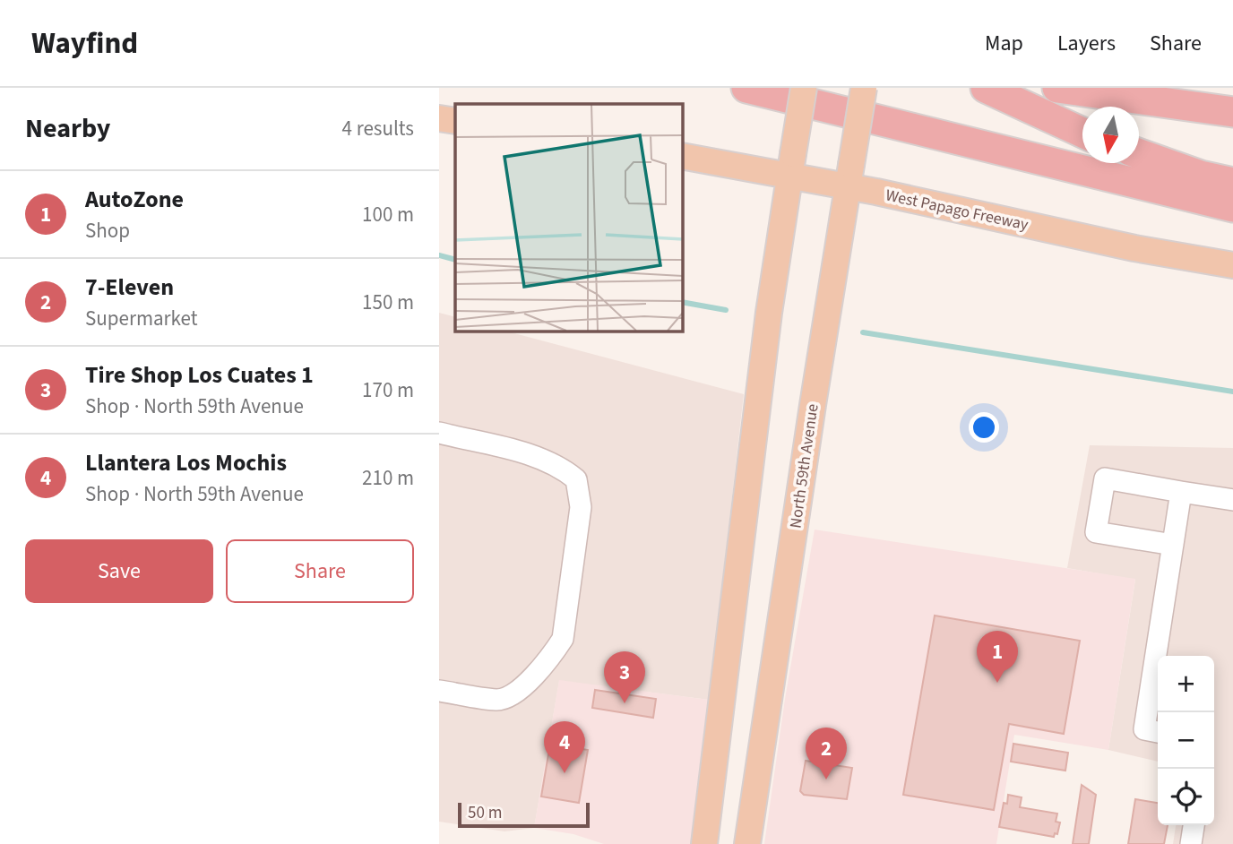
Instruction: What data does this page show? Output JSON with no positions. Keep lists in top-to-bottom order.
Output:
{
  "streets": {
    "main road": ["West Papago Freeway", "North 59th Avenue"]
  },
  "crossings": [
    ["West Papago Freeway", "North 59th Avenue"]
  ],
  "scale_bar": "50 m",
  "north": "bottom",
  "page": {
    "header": "Wayfind",
    "nav": ["Map", "Layers", "Share"],
    "heading": ["Nearby", "4 results"],
    "list": [
      {
        "mark": "1",
        "name": "AutoZone",
        "note": "Shop",
        "value": "100 m"
      },
      {
        "mark": "2",
        "name": "7-Eleven",
        "note": "Supermarket",
        "value": "150 m"
      },
      {
        "mark": "3",
        "name": "Tire Shop Los Cuates 1",
        "note": "Shop · North 59th Avenue",
        "value": "170 m"
      },
      {
        "mark": "4",
        "name": "Llantera Los Mochis",
        "note": "Shop · North 59th Avenue",
        "value": "210 m"
      }
    ],
    "buttons": ["Save", "Share"],
    "pins": [
      "1",
      "3",
      "4",
      "2"
    ],
    "map_buttons": ["+", "−"],
    "scale": "50 m"
  }
}
